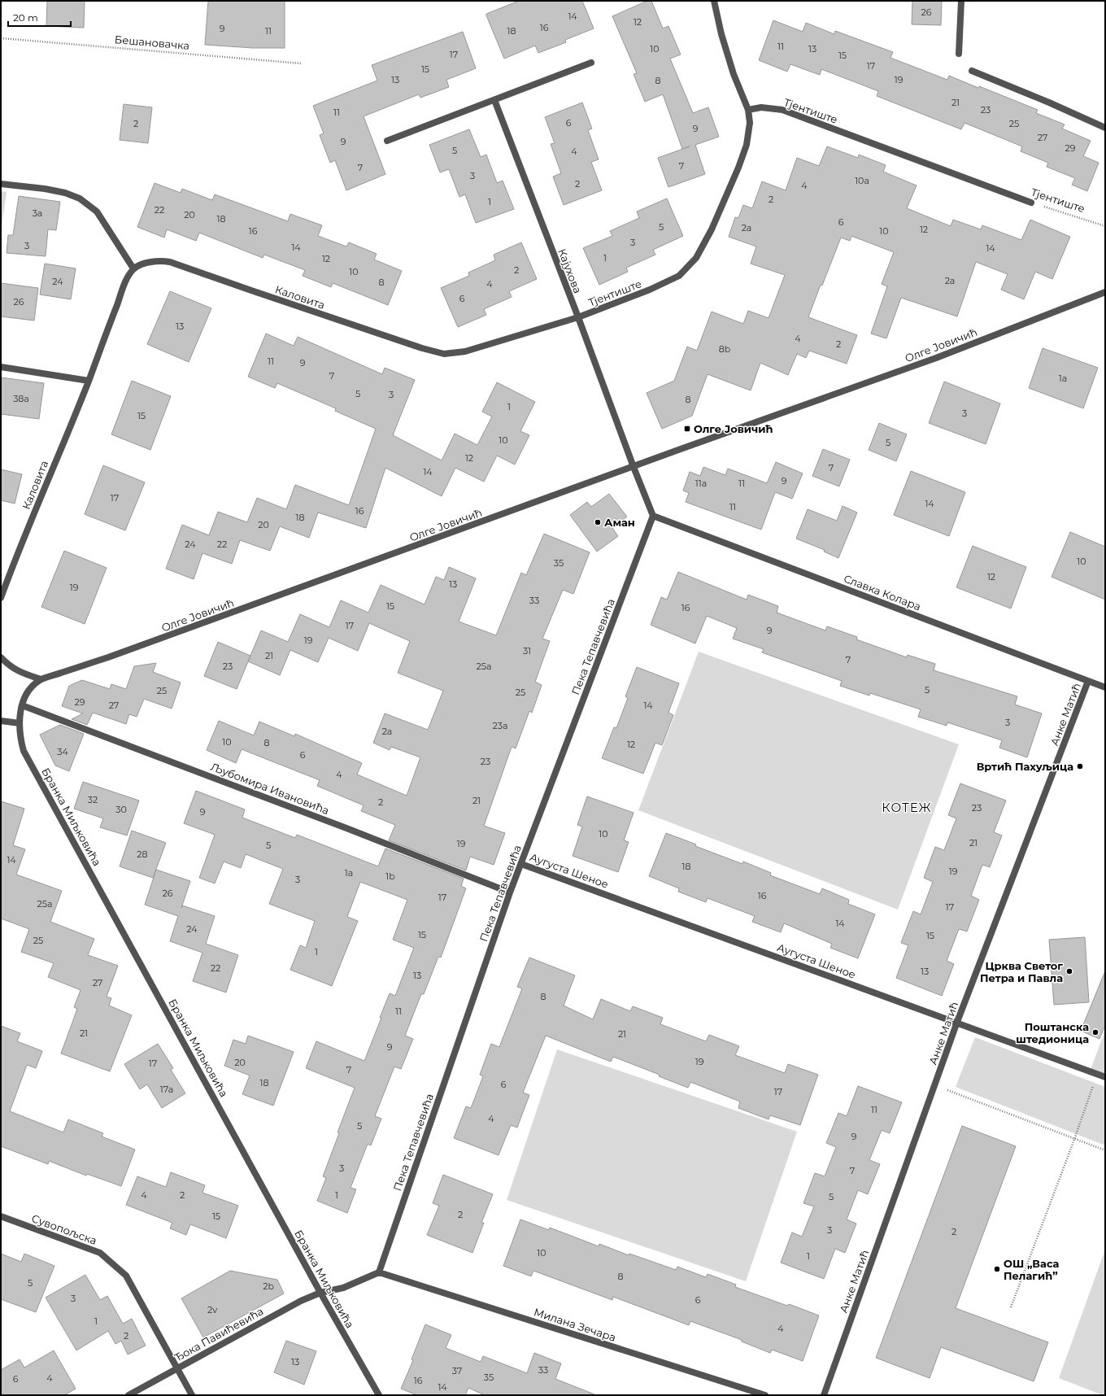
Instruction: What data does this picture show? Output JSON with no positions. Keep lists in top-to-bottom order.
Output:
{
  "streets": {
    "street": [
      "Тјентиште",
      "Кајухова",
      "Каловита",
      "Олге Јовичић",
      "Славка Колара",
      "Пека Тепавчевића",
      "Анке Матић",
      "Љубомира Ивановића",
      "Бранка Миљковића",
      "Аугуста Шеное",
      "Сувопољска",
      "Милана Зечара",
      "Ђока Павићевића"
    ],
    "path": ["Бешановачка"]
  },
  "crossings": [
    ["Тјентиште", "Кајухова"],
    ["Тјентиште", "Каловита"],
    ["Кајухова", "Каловита"],
    ["Кајухова", "Олге Јовичић"],
    ["Олге Јовичић", "Љубомира Ивановића"],
    ["Олге Јовичић", "Бранка Миљковића"],
    ["Славка Колара", "Пека Тепавчевића"],
    ["Славка Колара", "Анке Матић"],
    ["Пека Тепавчевића", "Љубомира Ивановића"],
    ["Пека Тепавчевића", "Аугуста Шеное"],
    ["Пека Тепавчевића", "Милана Зечара"],
    ["Анке Матић", "Аугуста Шеное"],
    ["Љубомира Ивановића", "Бранка Миљковића"],
    ["Бранка Миљковића", "Ђока Павићевића"],
    ["Сувопољска", "Ђока Павићевића"]
  ],
  "districts": ["КОТЕЖ"],
  "places": {
    "transit": ["Олге Јовичић"],
    "other": [
      "Аман",
      "Вртић Пахуљица",
      "Црква Светог Петра и Павла",
      "Поштанска штедионица",
      "ОШ „Васа Пелагић”"
    ]
  },
  "house_numbers": [
    "26",
    "14",
    "12",
    "16",
    "9",
    "11",
    "18",
    "11",
    "10",
    "13",
    "17",
    "15",
    "17",
    "15",
    "13",
    "19",
    "8",
    "21",
    "23",
    "11",
    "6",
    "2",
    "25",
    "9",
    "27",
    "9",
    "29",
    "5",
    "4",
    "7",
    "7",
    "3",
    "10a",
    "2",
    "4",
    "2",
    "1",
    "22",
    "3a",
    "20",
    "18",
    "6",
    "5",
    "2a",
    "12",
    "16",
    "10",
    "3",
    "3",
    "14",
    "14",
    "1",
    "12",
    "2",
    "10",
    "2a",
    "24",
    "8",
    "4",
    "6",
    "26",
    "13",
    "4",
    "2",
    "8b",
    "11",
    "9",
    "7",
    "1a",
    "5",
    "3",
    "38a",
    "8",
    "1",
    "3",
    "15",
    "10",
    "5",
    "12",
    "7",
    "14",
    "9",
    "11a",
    "11",
    "17",
    "14",
    "11",
    "16",
    "18",
    "20",
    "24",
    "22",
    "10",
    "35",
    "12",
    "13",
    "19",
    "33",
    "15",
    "16",
    "17",
    "9",
    "19",
    "31",
    "21",
    "7",
    "23",
    "25a",
    "5",
    "25",
    "25",
    "29",
    "27",
    "14",
    "3",
    "23a",
    "2a",
    "10",
    "8",
    "12",
    "34",
    "6",
    "23",
    "4",
    "32",
    "21",
    "2",
    "23",
    "30",
    "9",
    "10",
    "21",
    "19",
    "5",
    "28",
    "14",
    "18",
    "19",
    "1a",
    "1b",
    "3",
    "26",
    "16",
    "17",
    "25a",
    "17",
    "14",
    "24",
    "15",
    "15",
    "25",
    "1",
    "22",
    "13",
    "13",
    "27",
    "8",
    "11",
    "21",
    "21",
    "9",
    "19",
    "20",
    "17",
    "7",
    "18",
    "6",
    "17a",
    "17",
    "11",
    "4",
    "5",
    "9",
    "3",
    "7",
    "4",
    "2",
    "1",
    "5",
    "2",
    "15",
    "3",
    "2",
    "10",
    "1",
    "8",
    "5",
    "2b",
    "3",
    "6",
    "2v",
    "1",
    "4",
    "2",
    "13",
    "33",
    "37",
    "35",
    "4",
    "6",
    "16",
    "14"
  ],
  "scale_bar": "20 m"
}
